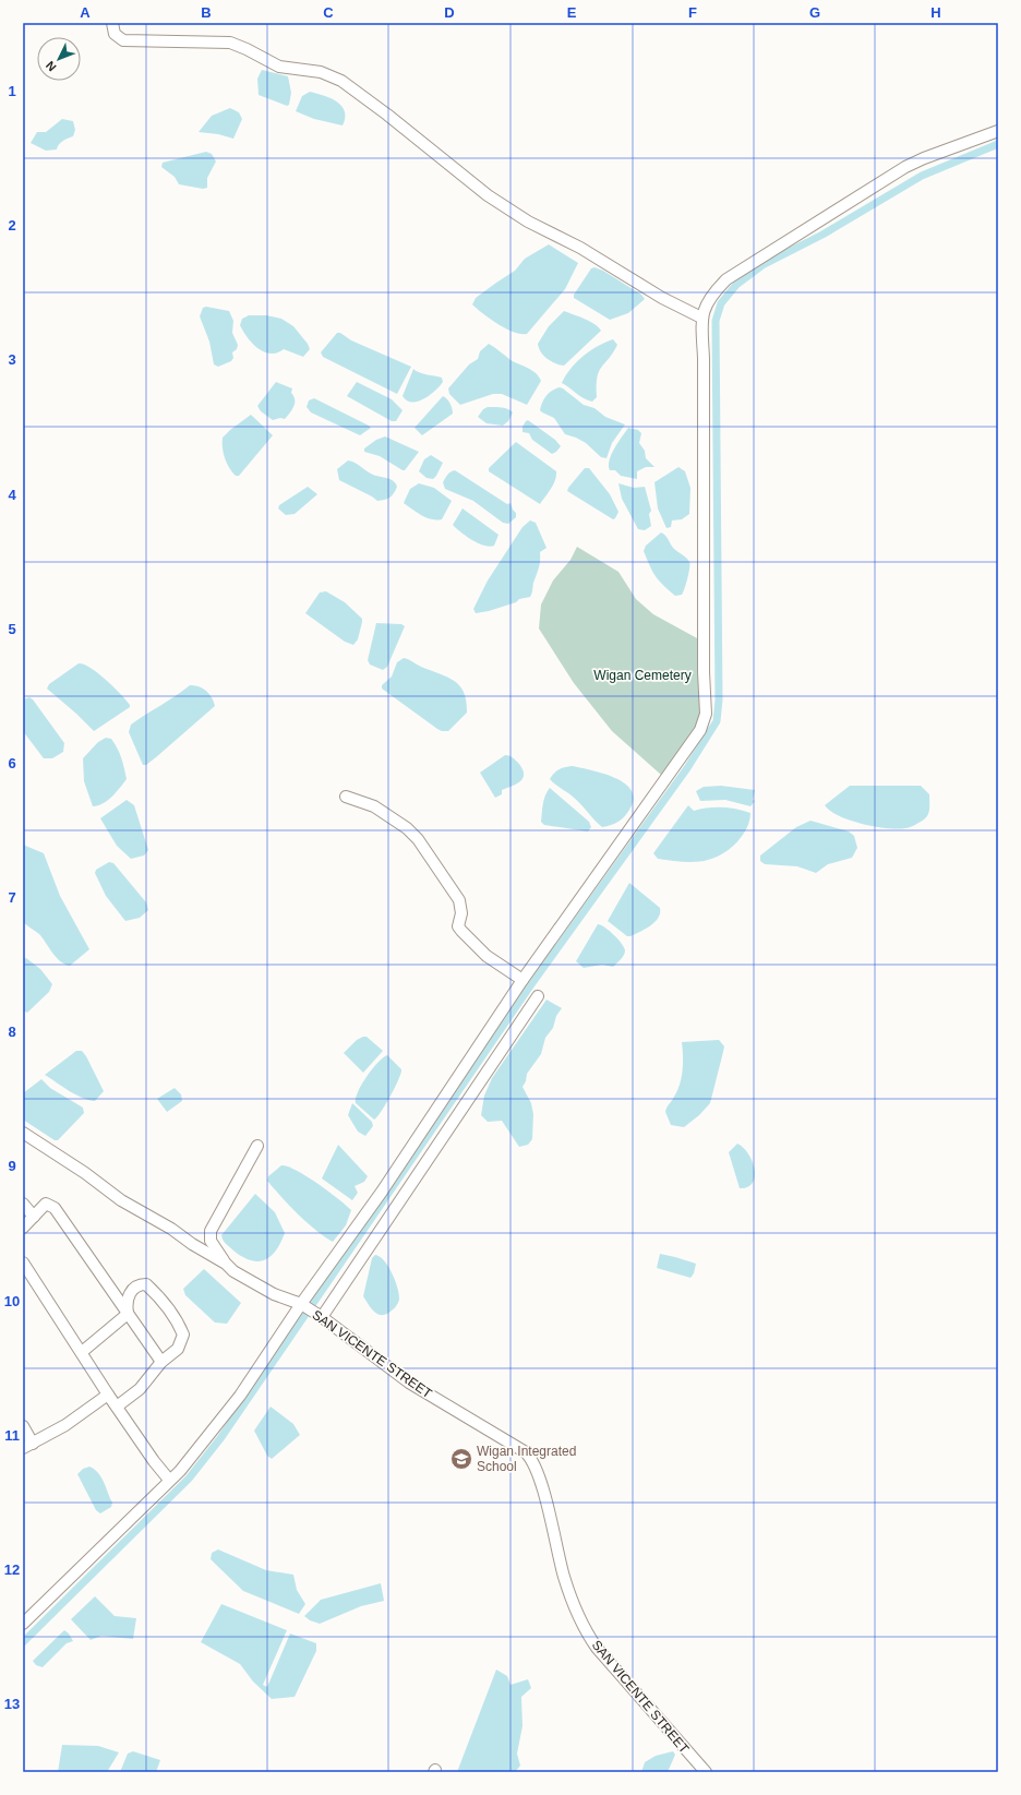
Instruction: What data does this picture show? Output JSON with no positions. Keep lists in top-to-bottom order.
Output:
{
  "streets": {
    "street": ["SAN VICENTE STREET"]
  },
  "parks": ["Wigan Cemetery"],
  "places": {
    "school or university": ["Wigan Integrated School"]
  },
  "north": "bottom left",
  "grid": {
    "columns": [
      "A",
      "B",
      "C",
      "D",
      "E",
      "F",
      "G",
      "H"
    ],
    "rows": [
      "1",
      "2",
      "3",
      "4",
      "5",
      "6",
      "7",
      "8",
      "9",
      "10",
      "11",
      "12",
      "13"
    ]
  }
}
